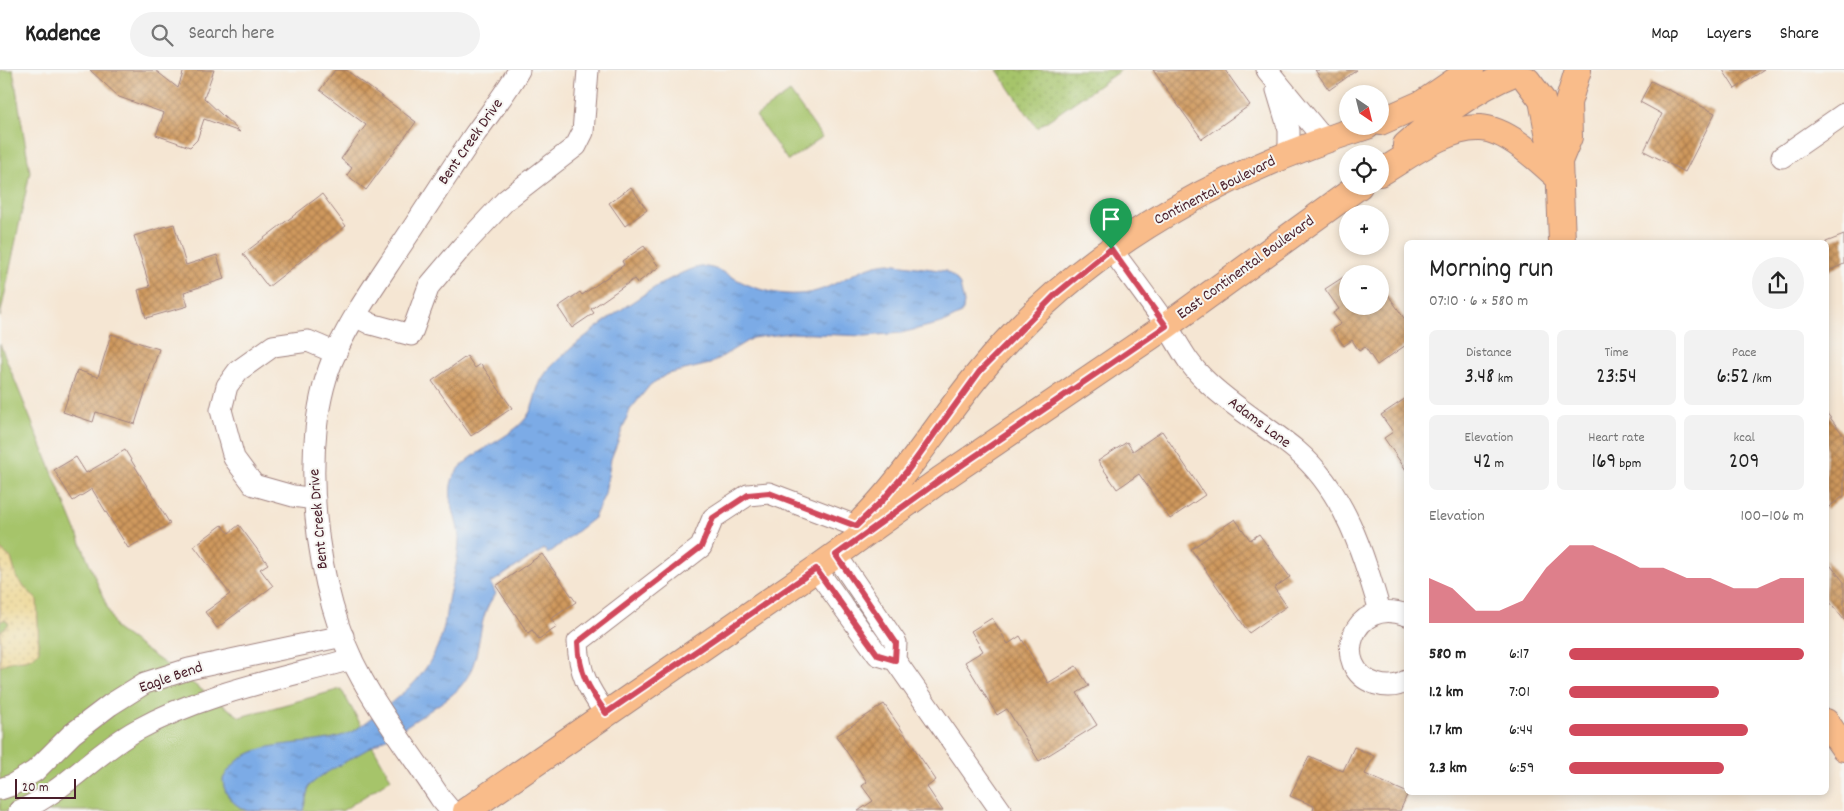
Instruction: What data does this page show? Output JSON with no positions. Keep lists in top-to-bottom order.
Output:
{
  "streets": {
    "main road": ["Continental Boulevard", "East Continental Boulevard"],
    "street": ["Bent Creek Drive", "Adams Lane", "Eagle Bend"]
  },
  "crossings": [
    ["Bent Creek Drive", "Eagle Bend"],
    ["Continental Boulevard", "East Continental Boulevard"],
    ["Continental Boulevard", "Adams Lane"],
    ["East Continental Boulevard", "Adams Lane"]
  ],
  "scale_bar": "20 m",
  "north": "bottom right",
  "page": {
    "header": "Kadence",
    "search": "Search here",
    "nav": ["Map", "Layers", "Share"],
    "map_buttons": ["+", "−"],
    "heading": ["Morning run", "07:10 · 6 × 580 m"],
    "stats": [
      ["Distance", "3.48 km"],
      ["Time", "23:54"],
      ["Pace", "6:52 /km"],
      ["Elevation", "42 m"],
      ["Heart rate", "169 bpm"],
      ["kcal", "209"]
    ],
    "chart": ["Elevation", "100–106 m"],
    "list": [
      {
        "name": "580 m",
        "note": "6:17"
      },
      {
        "name": "1.2 km",
        "note": "7:01"
      },
      {
        "name": "1.7 km",
        "note": "6:44"
      },
      {
        "name": "2.3 km",
        "note": "6:59"
      }
    ],
    "scale": "20 m"
  }
}
